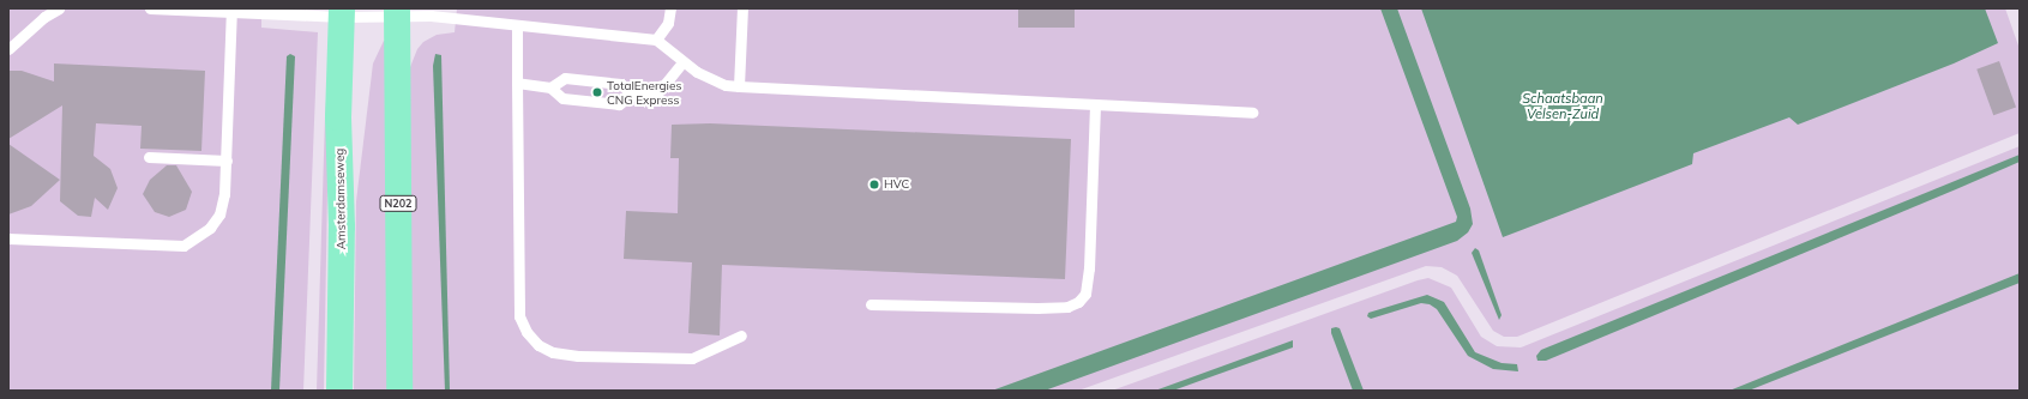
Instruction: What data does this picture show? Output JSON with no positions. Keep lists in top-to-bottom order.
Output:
{
  "streets": {
    "main road": ["Amsterdamseweg", "N202"]
  },
  "water": ["Schaatsbaan Velsen-Zuid"],
  "places": ["TotalEnergies CNG Express", "HVC"]
}
